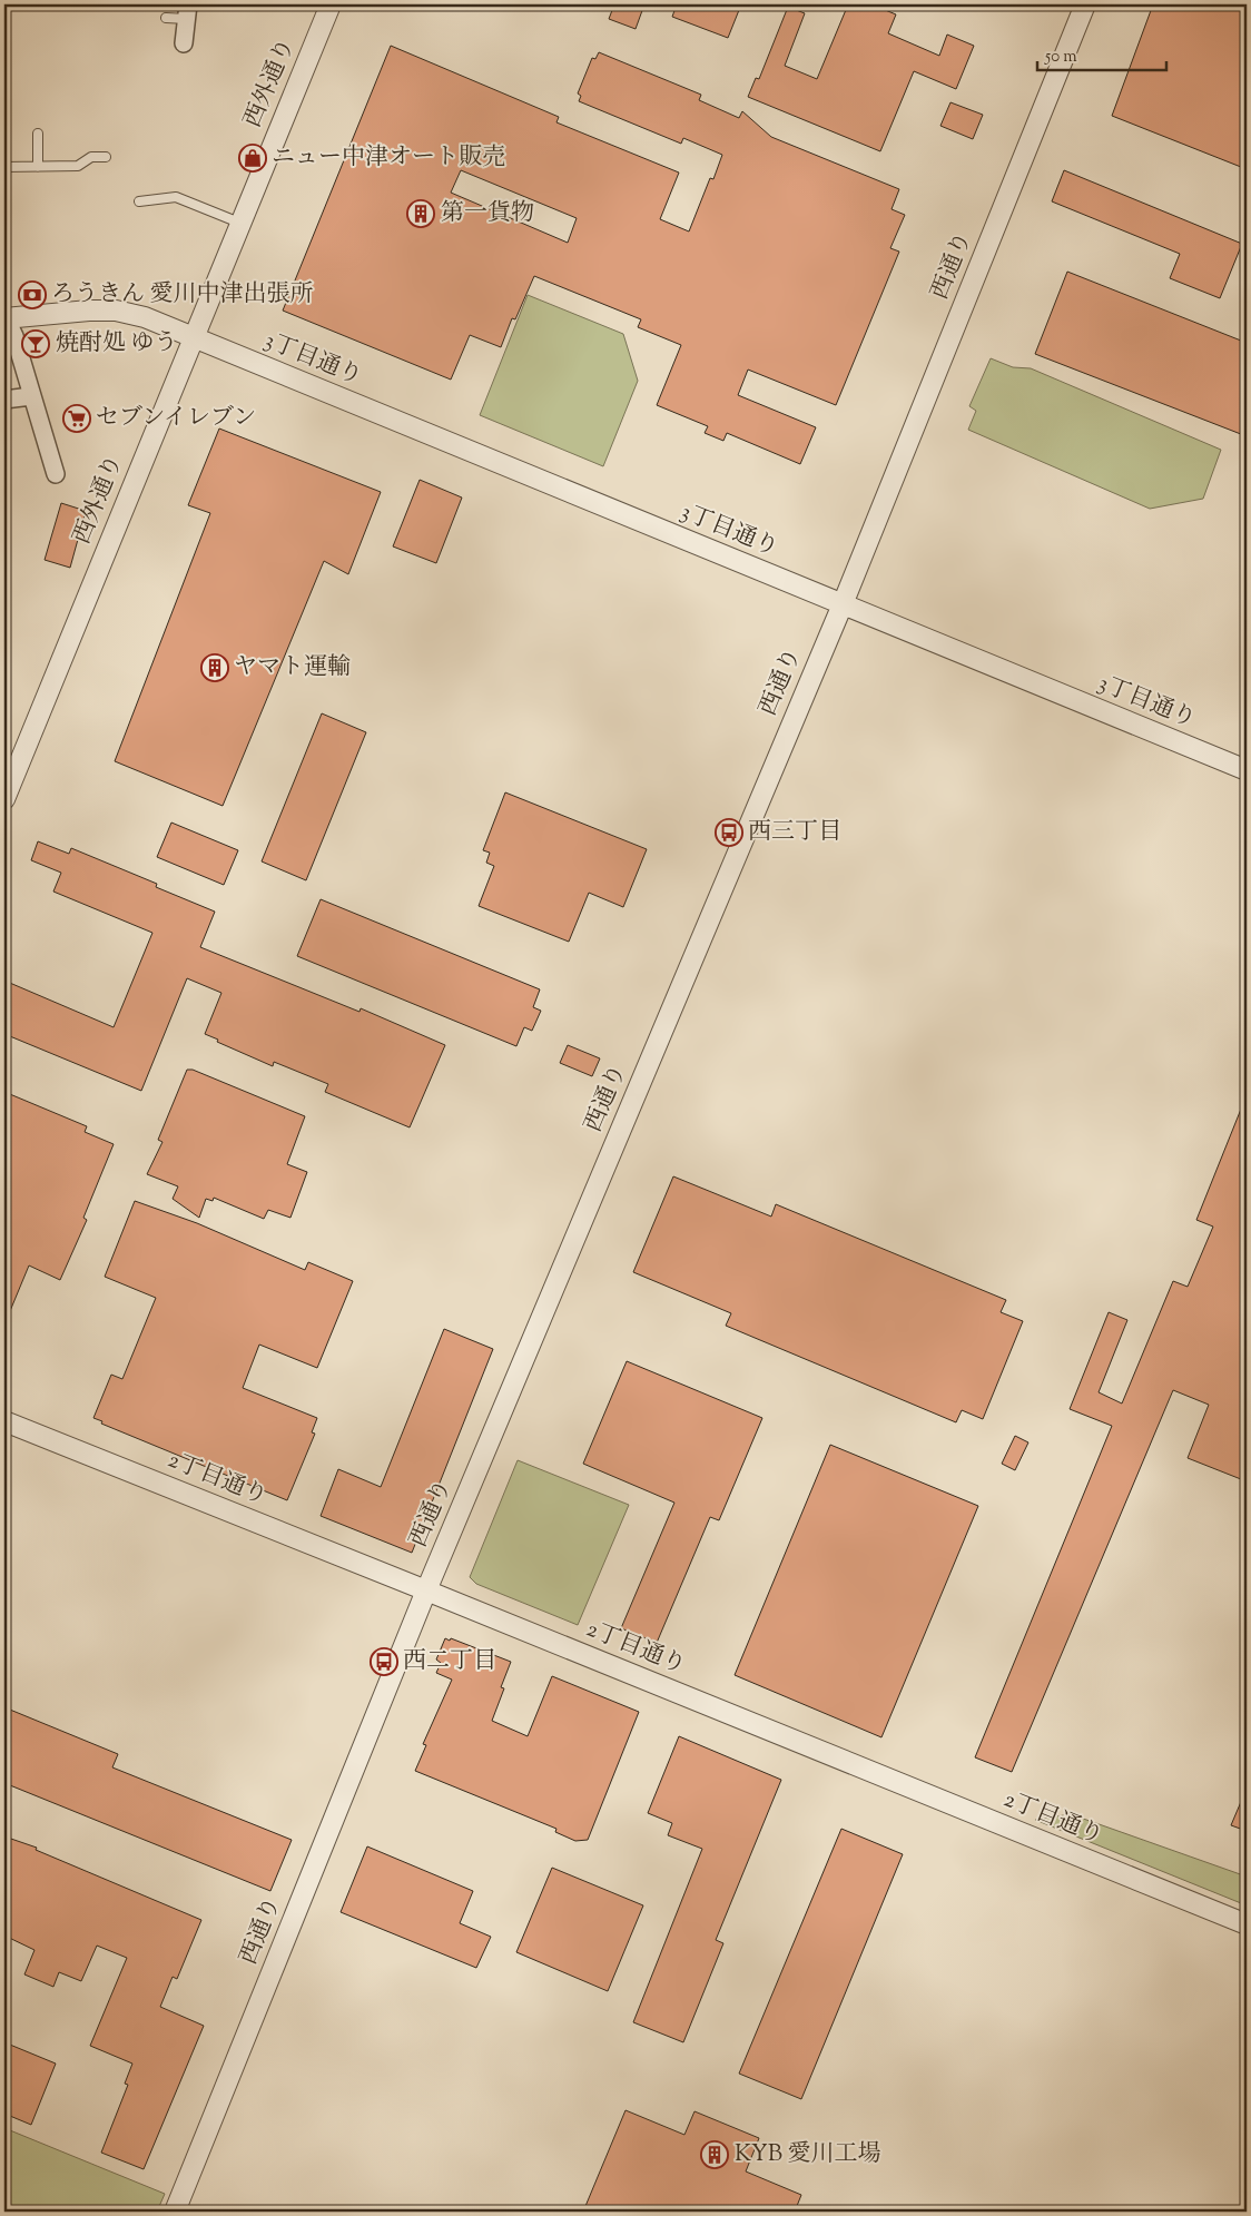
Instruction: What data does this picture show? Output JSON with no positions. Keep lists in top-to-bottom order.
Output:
{
  "streets": {
    "street": [
      "西外通り",
      "西通り",
      "3丁目通り",
      "2丁目通り"
    ]
  },
  "crossings": [
    ["西外通り", "3丁目通り"],
    ["西通り", "3丁目通り"],
    ["西通り", "2丁目通り"]
  ],
  "places": {
    "shop": ["ニュー中津オート販売"],
    "building": ["第一貨物", "ヤマト運輸", "KYB 愛川工場"],
    "bank": ["ろうきん 愛川中津出張所"],
    "bar": ["焼酎処 ゆう"],
    "supermarket": ["セブンイレブン"],
    "bus stop": ["西三丁目", "西二丁目"]
  },
  "scale_bar": "50 m"
}
